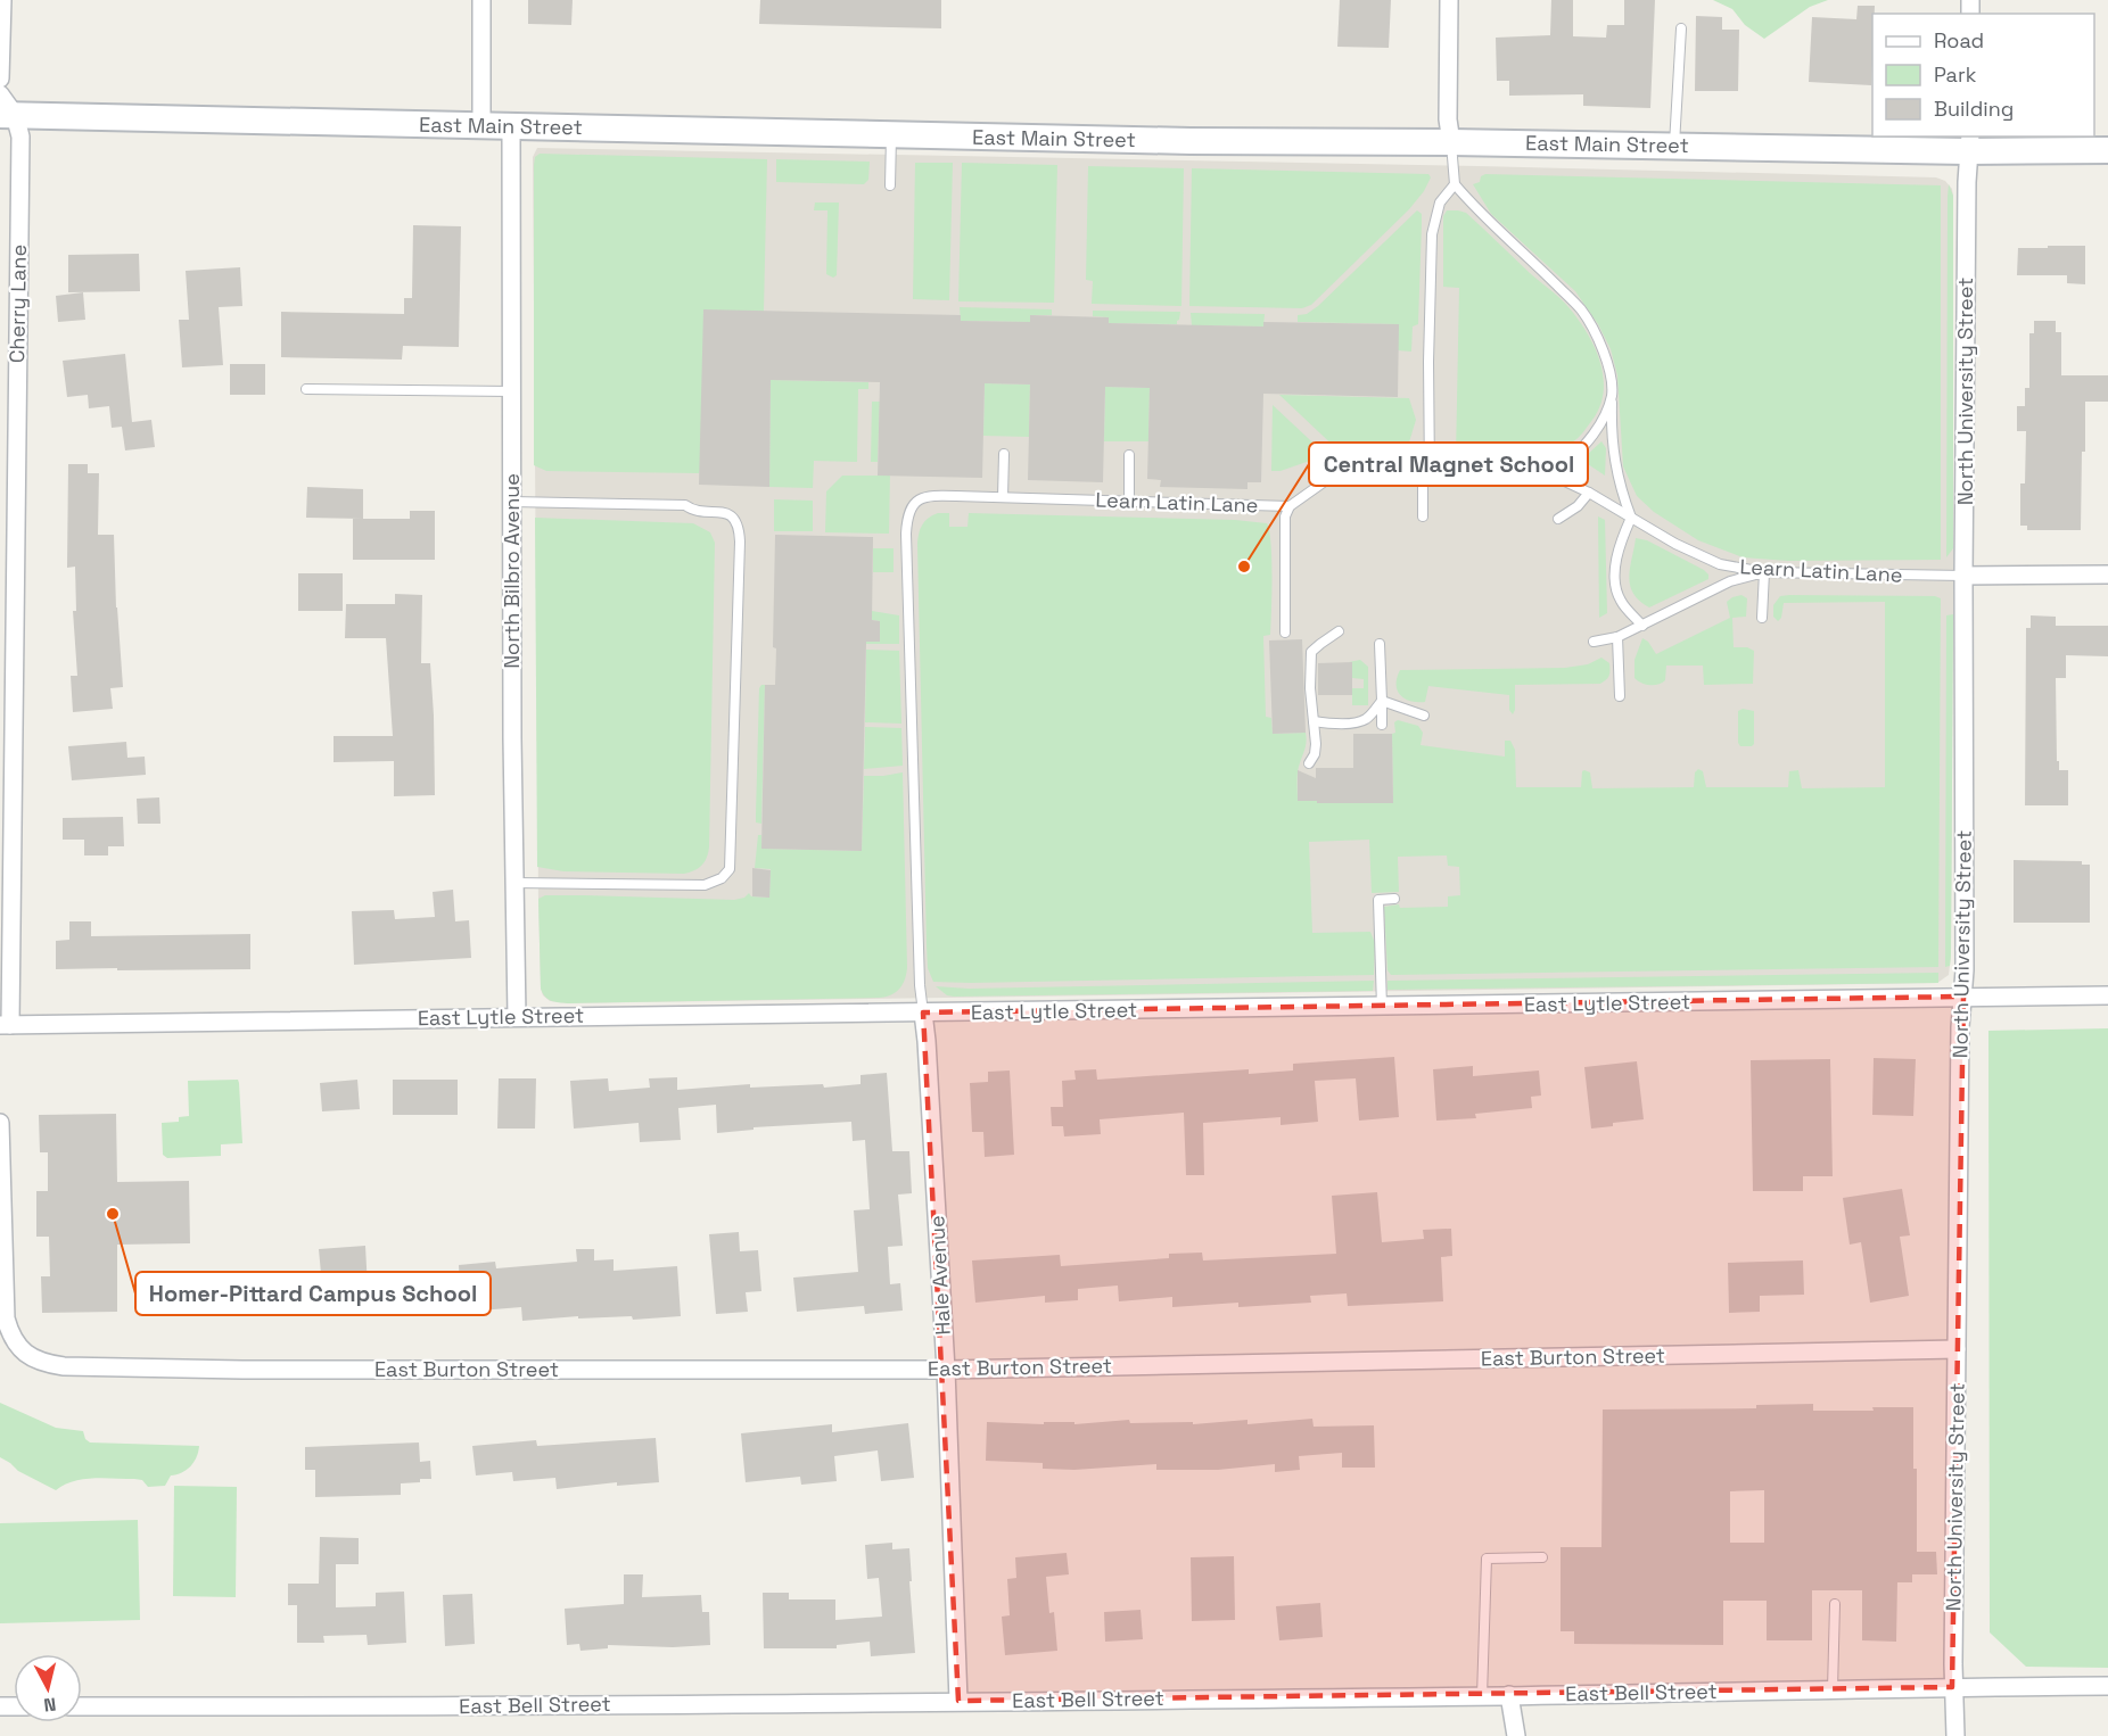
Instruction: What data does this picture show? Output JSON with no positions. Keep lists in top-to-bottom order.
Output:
{
  "streets": {
    "street": [
      "East Main Street",
      "Cherry Lane",
      "North University Street",
      "North Bilbro Avenue",
      "East Lytle Street",
      "Hale Avenue",
      "East Burton Street",
      "East Bell Street"
    ],
    "lane": ["Learn Latin Lane"]
  },
  "crossings": [
    ["East Main Street", "Cherry Lane"],
    ["East Main Street", "North University Street"],
    ["East Main Street", "North Bilbro Avenue"],
    ["Cherry Lane", "East Lytle Street"],
    ["North University Street", "Learn Latin Lane"],
    ["North University Street", "East Lytle Street"],
    ["North University Street", "East Burton Street"],
    ["North University Street", "East Bell Street"],
    ["Learn Latin Lane", "East Lytle Street"],
    ["Learn Latin Lane", "Hale Avenue"],
    ["North Bilbro Avenue", "East Lytle Street"],
    ["East Lytle Street", "Hale Avenue"],
    ["Hale Avenue", "East Burton Street"],
    ["Hale Avenue", "East Bell Street"]
  ],
  "places": ["Central Magnet School", "Homer-Pittard Campus School"],
  "legend": ["Road", "Park", "Building"],
  "north": "bottom"
}
